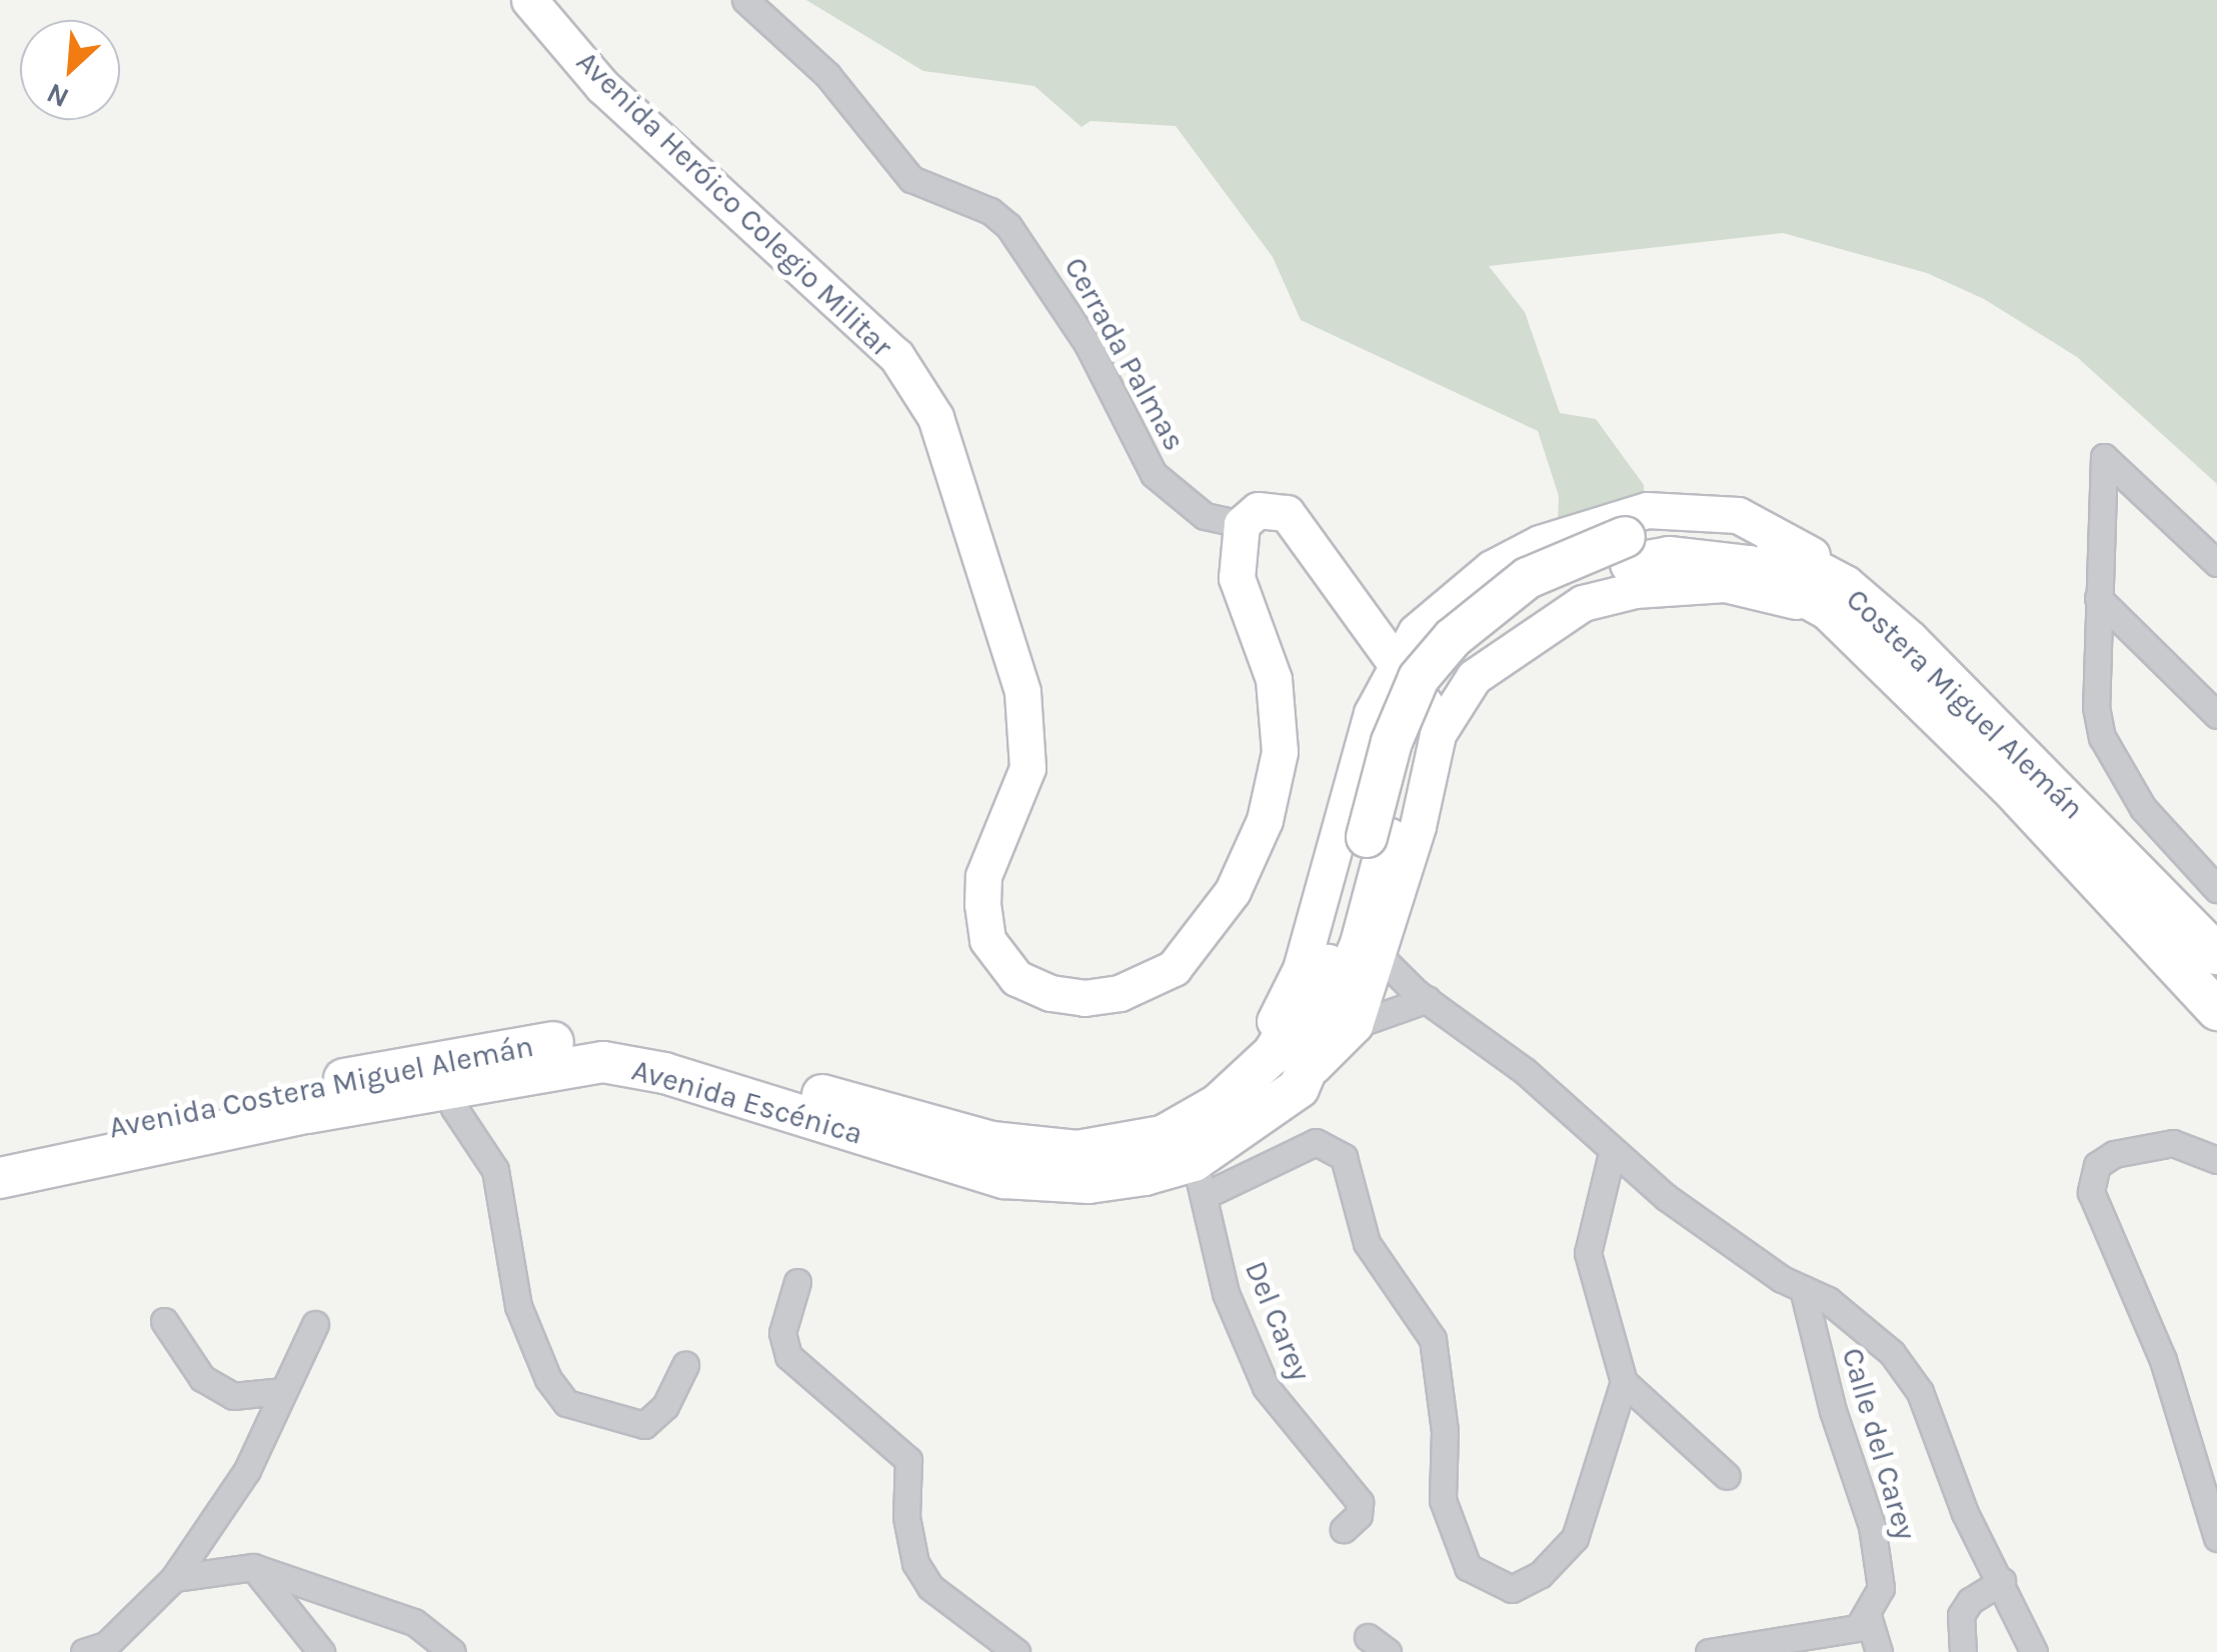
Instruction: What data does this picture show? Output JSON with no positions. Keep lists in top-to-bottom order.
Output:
{
  "streets": {
    "main road": [
      "Avenida Heróico Colegio Militar",
      "Costera Miguel Alemán",
      "Avenida Costera Miguel Alemán",
      "Avenida Escénica"
    ],
    "street": ["Cerrada Palmas", "Del Carey", "Calle del Carey"]
  },
  "crossings": [
    ["Avenida Heróico Colegio Militar", "Cerrada Palmas"],
    ["Costera Miguel Alemán", "Avenida Costera Miguel Alemán"],
    ["Costera Miguel Alemán", "Avenida Escénica"],
    ["Avenida Costera Miguel Alemán", "Avenida Escénica"],
    ["Avenida Escénica", "Del Carey"]
  ],
  "north": "bottom left"
}
